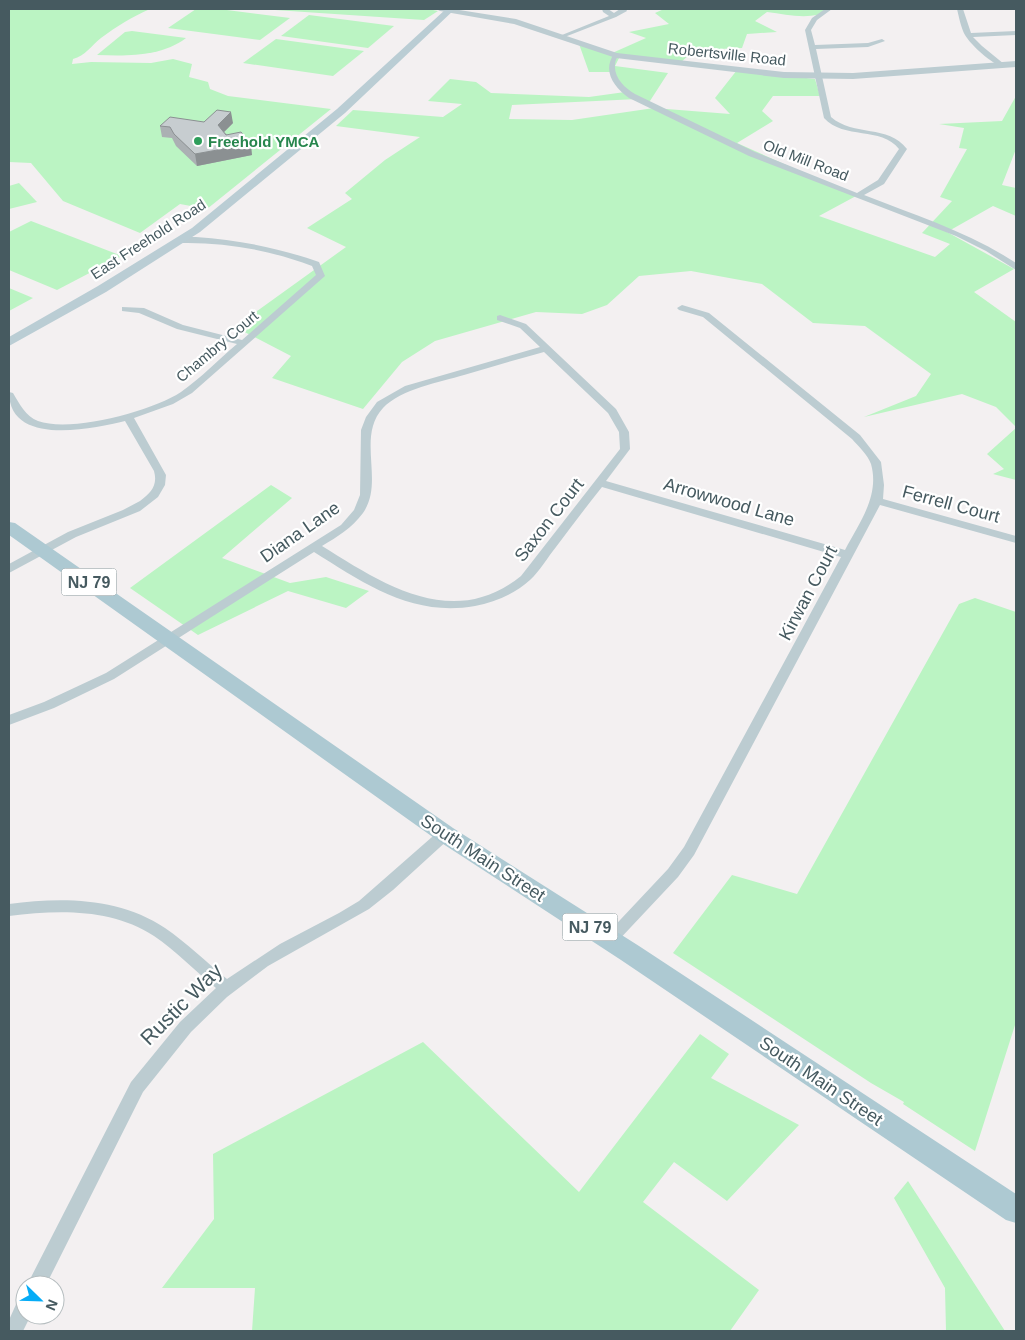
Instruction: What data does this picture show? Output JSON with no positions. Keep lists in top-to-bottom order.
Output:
{
  "streets": {
    "main road": ["East Freehold Road", "NJ 79", "South Main Street"],
    "street": [
      "Robertsville Road",
      "Old Mill Road",
      "Chambry Court",
      "Arrowwood Lane",
      "Ferrell Court",
      "Saxon Court",
      "Diana Lane",
      "Kirwan Court",
      "Rustic Way"
    ]
  },
  "crossings": [
    ["Robertsville Road", "Old Mill Road"],
    ["Robertsville Road", "East Freehold Road"],
    ["East Freehold Road", "Chambry Court"],
    ["Arrowwood Lane", "Saxon Court"],
    ["Arrowwood Lane", "Kirwan Court"],
    ["Ferrell Court", "Kirwan Court"],
    ["Saxon Court", "Diana Lane"],
    ["Diana Lane", "South Main Street"],
    ["Kirwan Court", "South Main Street"],
    ["South Main Street", "Rustic Way"]
  ],
  "places": ["Freehold YMCA"],
  "north": "bottom right"
}
